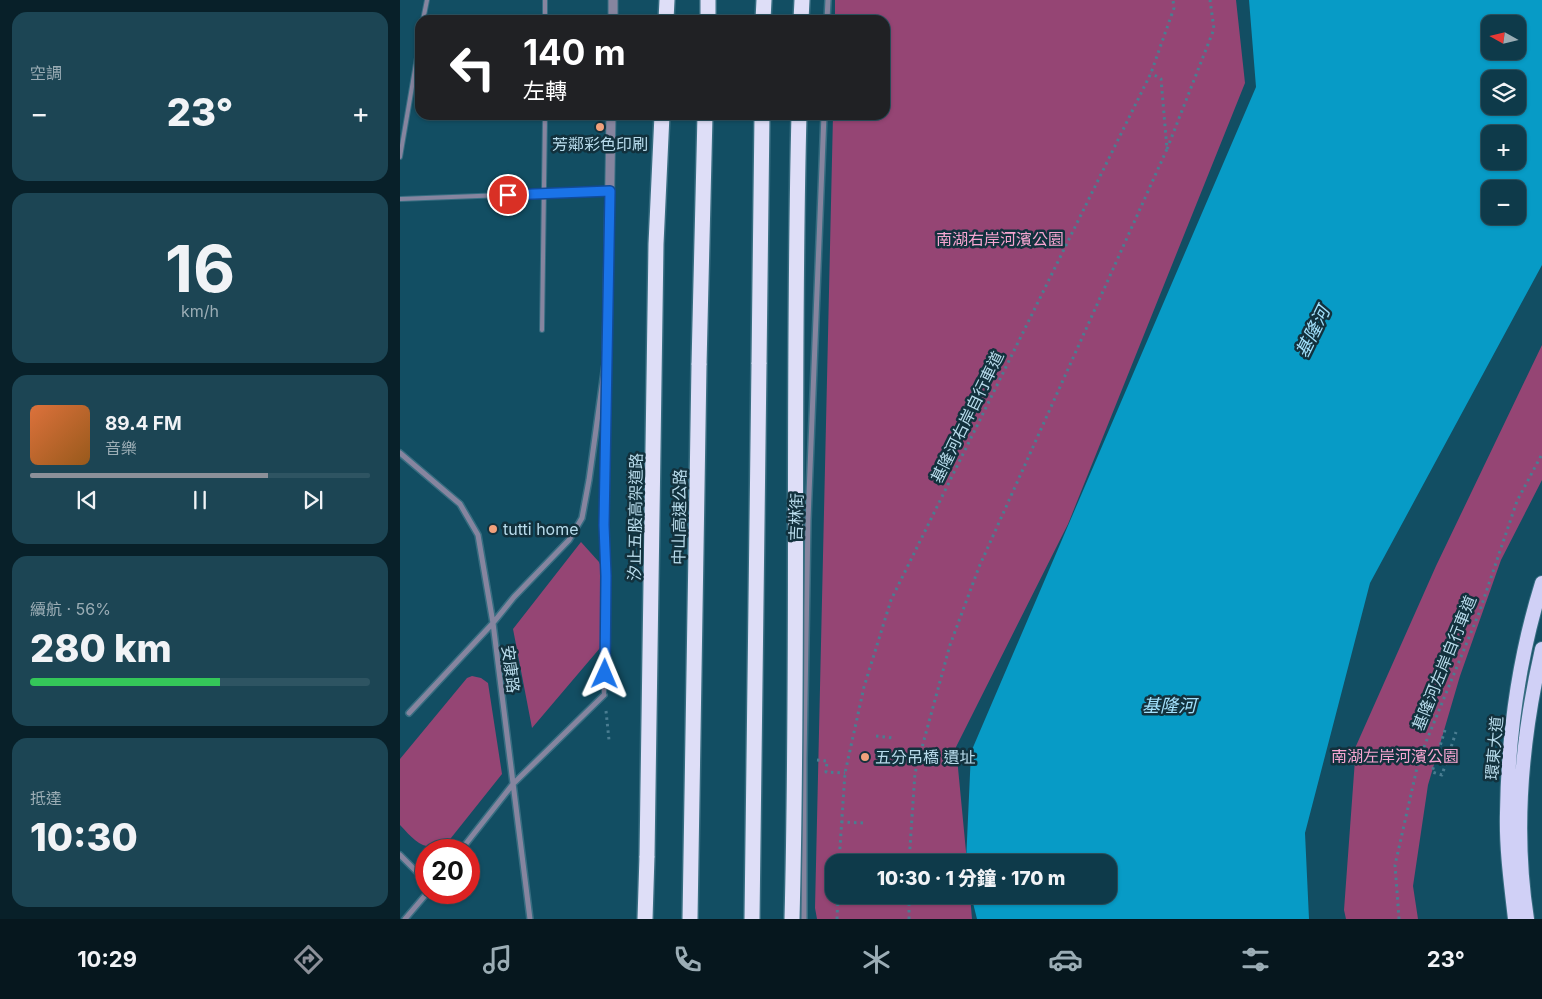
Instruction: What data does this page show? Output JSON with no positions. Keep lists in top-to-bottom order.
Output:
{
  "streets": {
    "highway": ["汐止五股高架道路", "中山高速公路", "環東大道"],
    "street": ["吉林街", "安康路"],
    "path": ["基隆河右岸自行車道", "基隆河左岸自行車道"]
  },
  "water": ["基隆河"],
  "parks": ["南湖右岸河濱公園", "南湖左岸河濱公園"],
  "places": ["芳鄰彩色印刷", "tutti home", "五分吊橋 遺址"],
  "north": "left",
  "page": {
    "tile": [
      "空調",
      ["16", "km/h"],
      ["續航 · 56%", "280 km"],
      ["抵達", "10:30"]
    ],
    "map_buttons": ["+", "−"],
    "turn": ["140 m", "左轉"],
    "heat": ["−", "23°", "+"],
    "song": ["89.4 FM", "音樂"],
    "limit": "20",
    "trip": "10:30 · 1 分鐘 · 170 m",
    "tabs": ["10:29", "23°"]
  }
}
